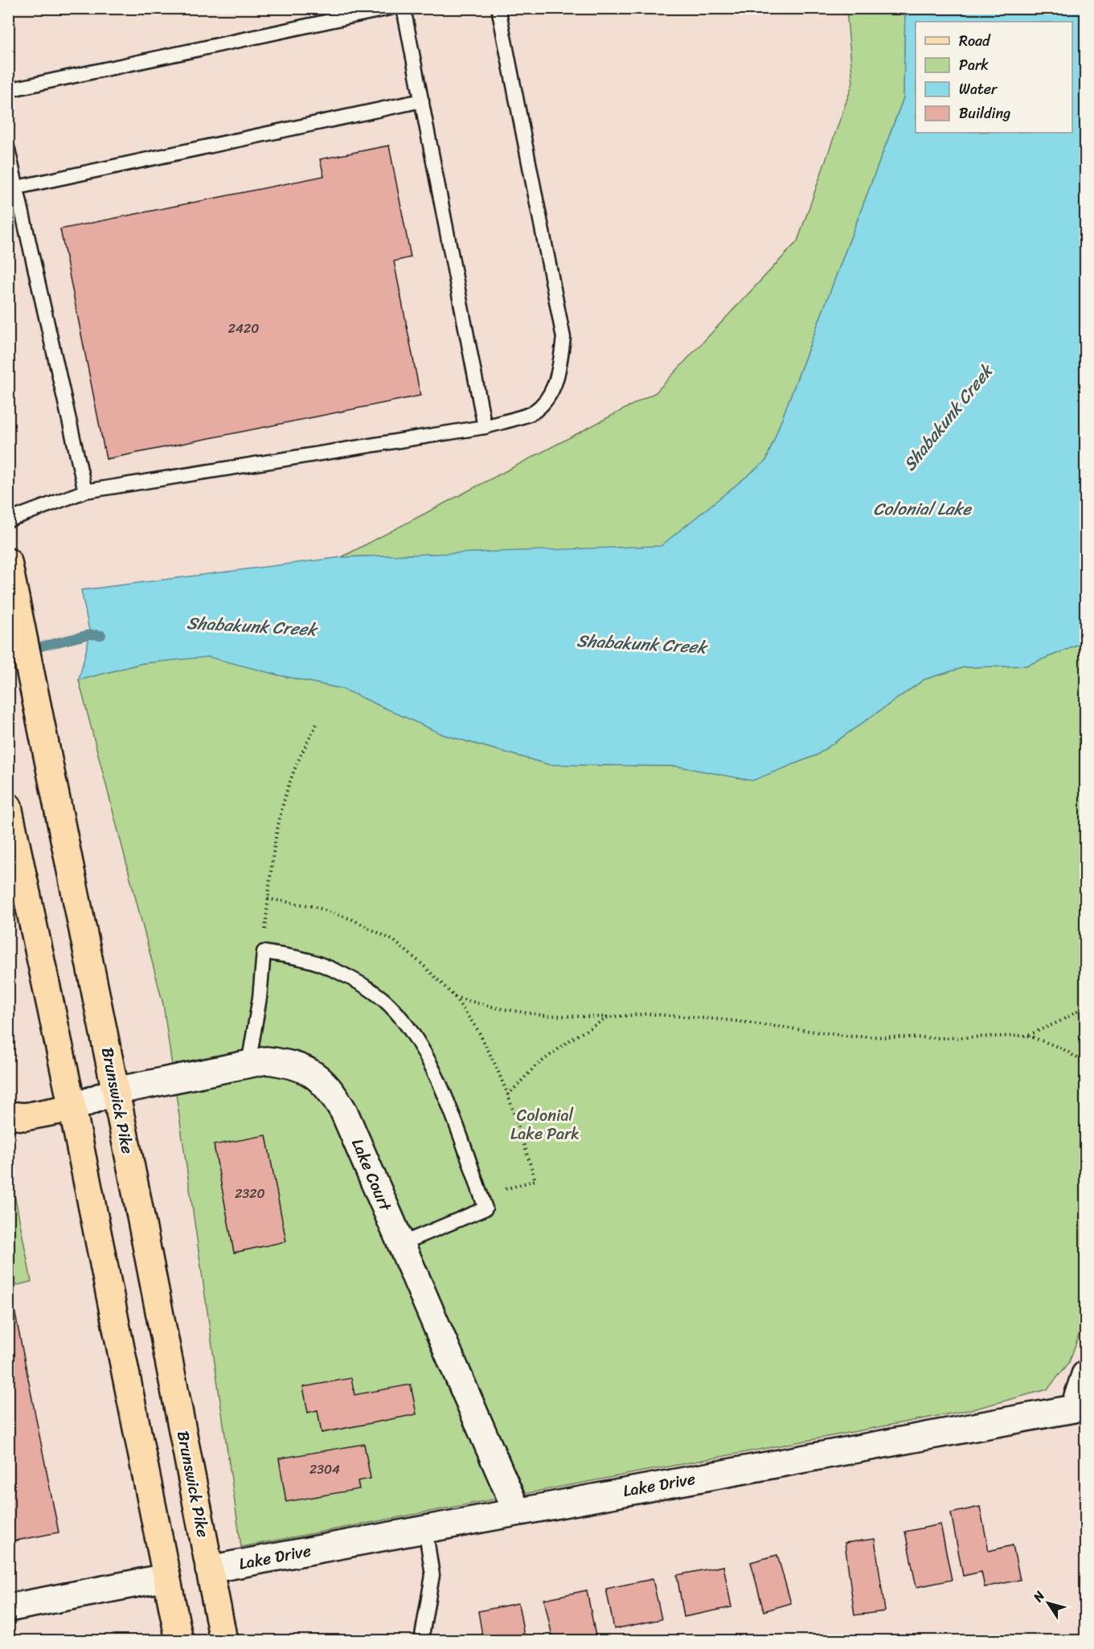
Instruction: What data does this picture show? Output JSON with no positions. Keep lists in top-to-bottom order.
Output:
{
  "streets": {
    "main road": ["Brunswick Pike"],
    "street": ["Lake Court", "Lake Drive"]
  },
  "crossings": [
    ["Brunswick Pike", "Lake Court"],
    ["Brunswick Pike", "Lake Drive"],
    ["Lake Court", "Lake Drive"]
  ],
  "water": ["Shabakunk Creek", "Colonial Lake"],
  "parks": ["Colonial Lake Park"],
  "house_numbers": ["2420", "2320", "2304"],
  "legend": [
    "Road",
    "Park",
    "Water",
    "Building"
  ],
  "north": "top left"
}
